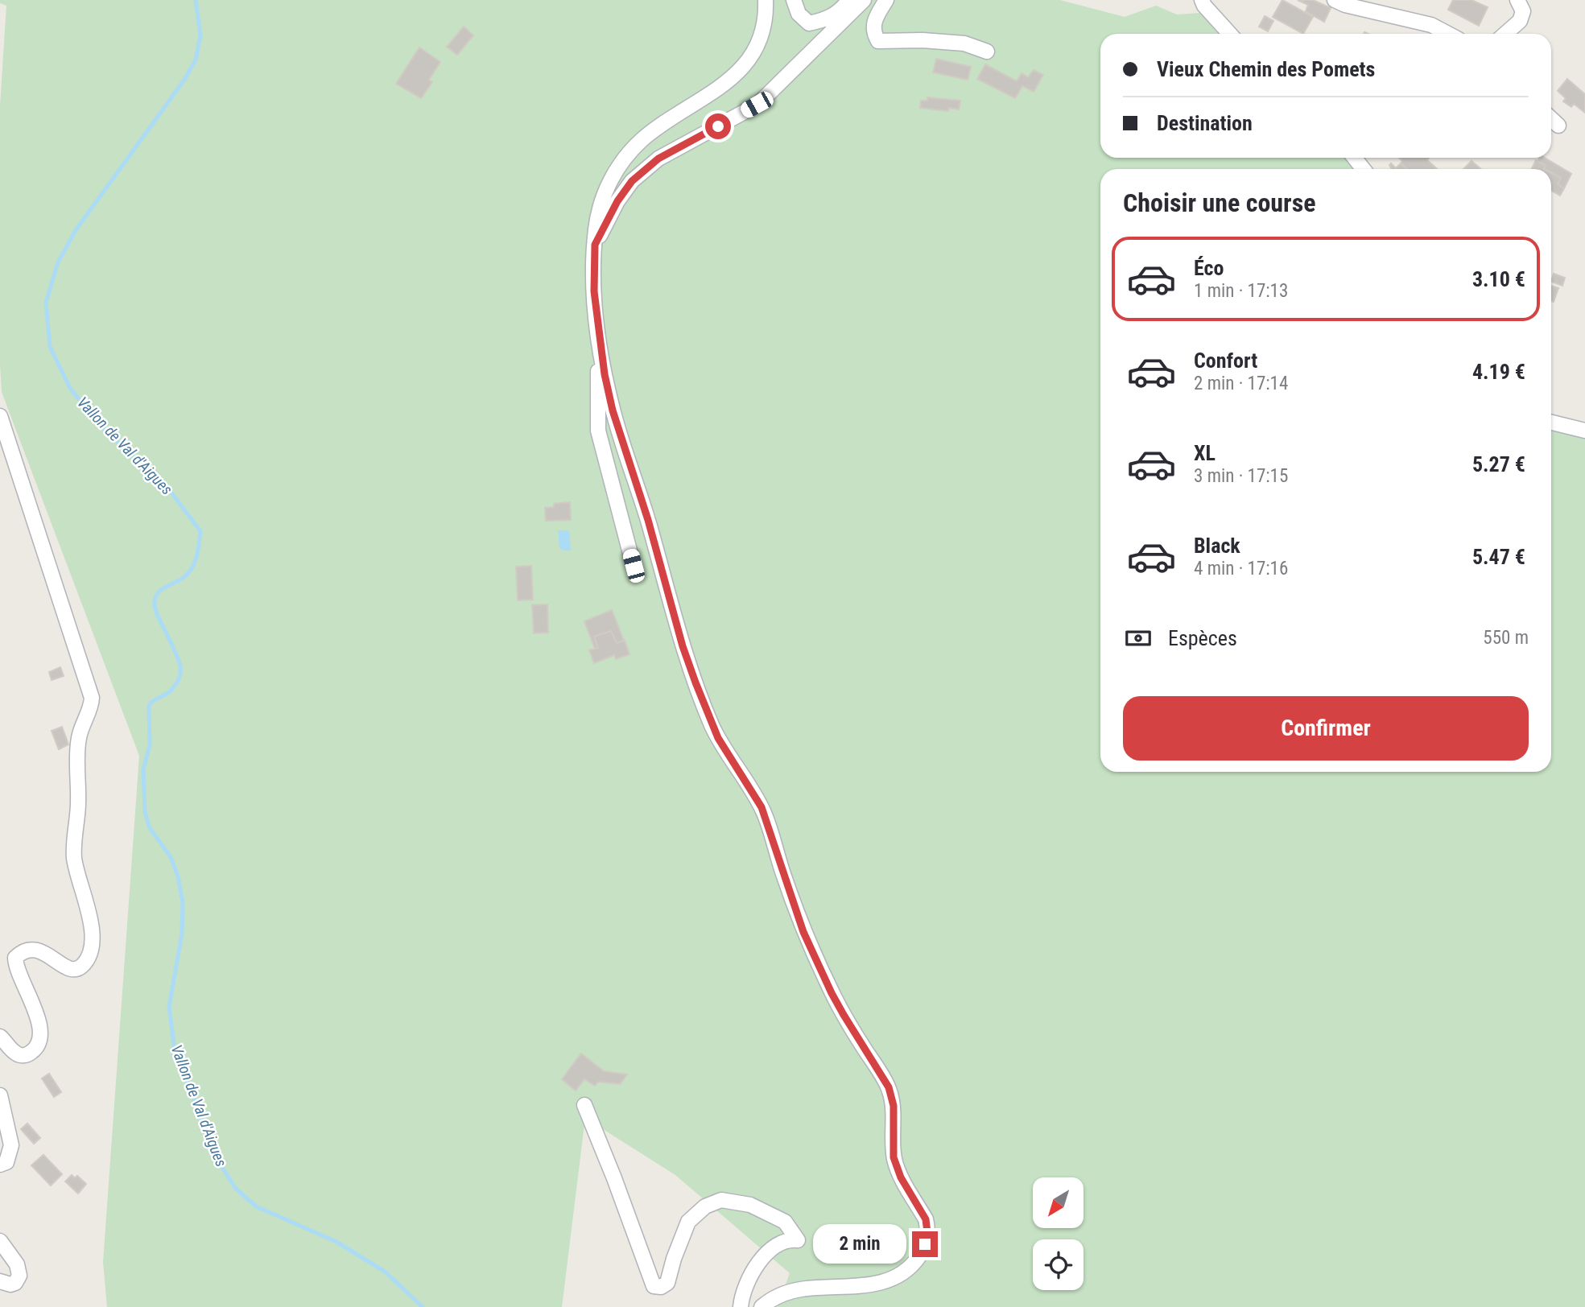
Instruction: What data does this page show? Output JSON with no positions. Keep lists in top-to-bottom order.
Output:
{
  "water": ["Vallon de Val d'Aigues"],
  "north": "bottom left",
  "page": {
    "banner": ["Vieux Chemin des Pomets", "Destination"],
    "heading": "Choisir une course",
    "list": [
      {
        "name": "Éco",
        "note": "1 min · 17:13",
        "value": "3.10 €"
      },
      {
        "name": "Confort",
        "note": "2 min · 17:14",
        "value": "4.19 €"
      },
      {
        "name": "XL",
        "note": "3 min · 17:15",
        "value": "5.27 €"
      },
      {
        "name": "Black",
        "note": "4 min · 17:16",
        "value": "5.47 €"
      }
    ],
    "pay": ["Espèces", "550 m"],
    "buttons": "Confirmer",
    "bubble": "2 min"
  }
}
